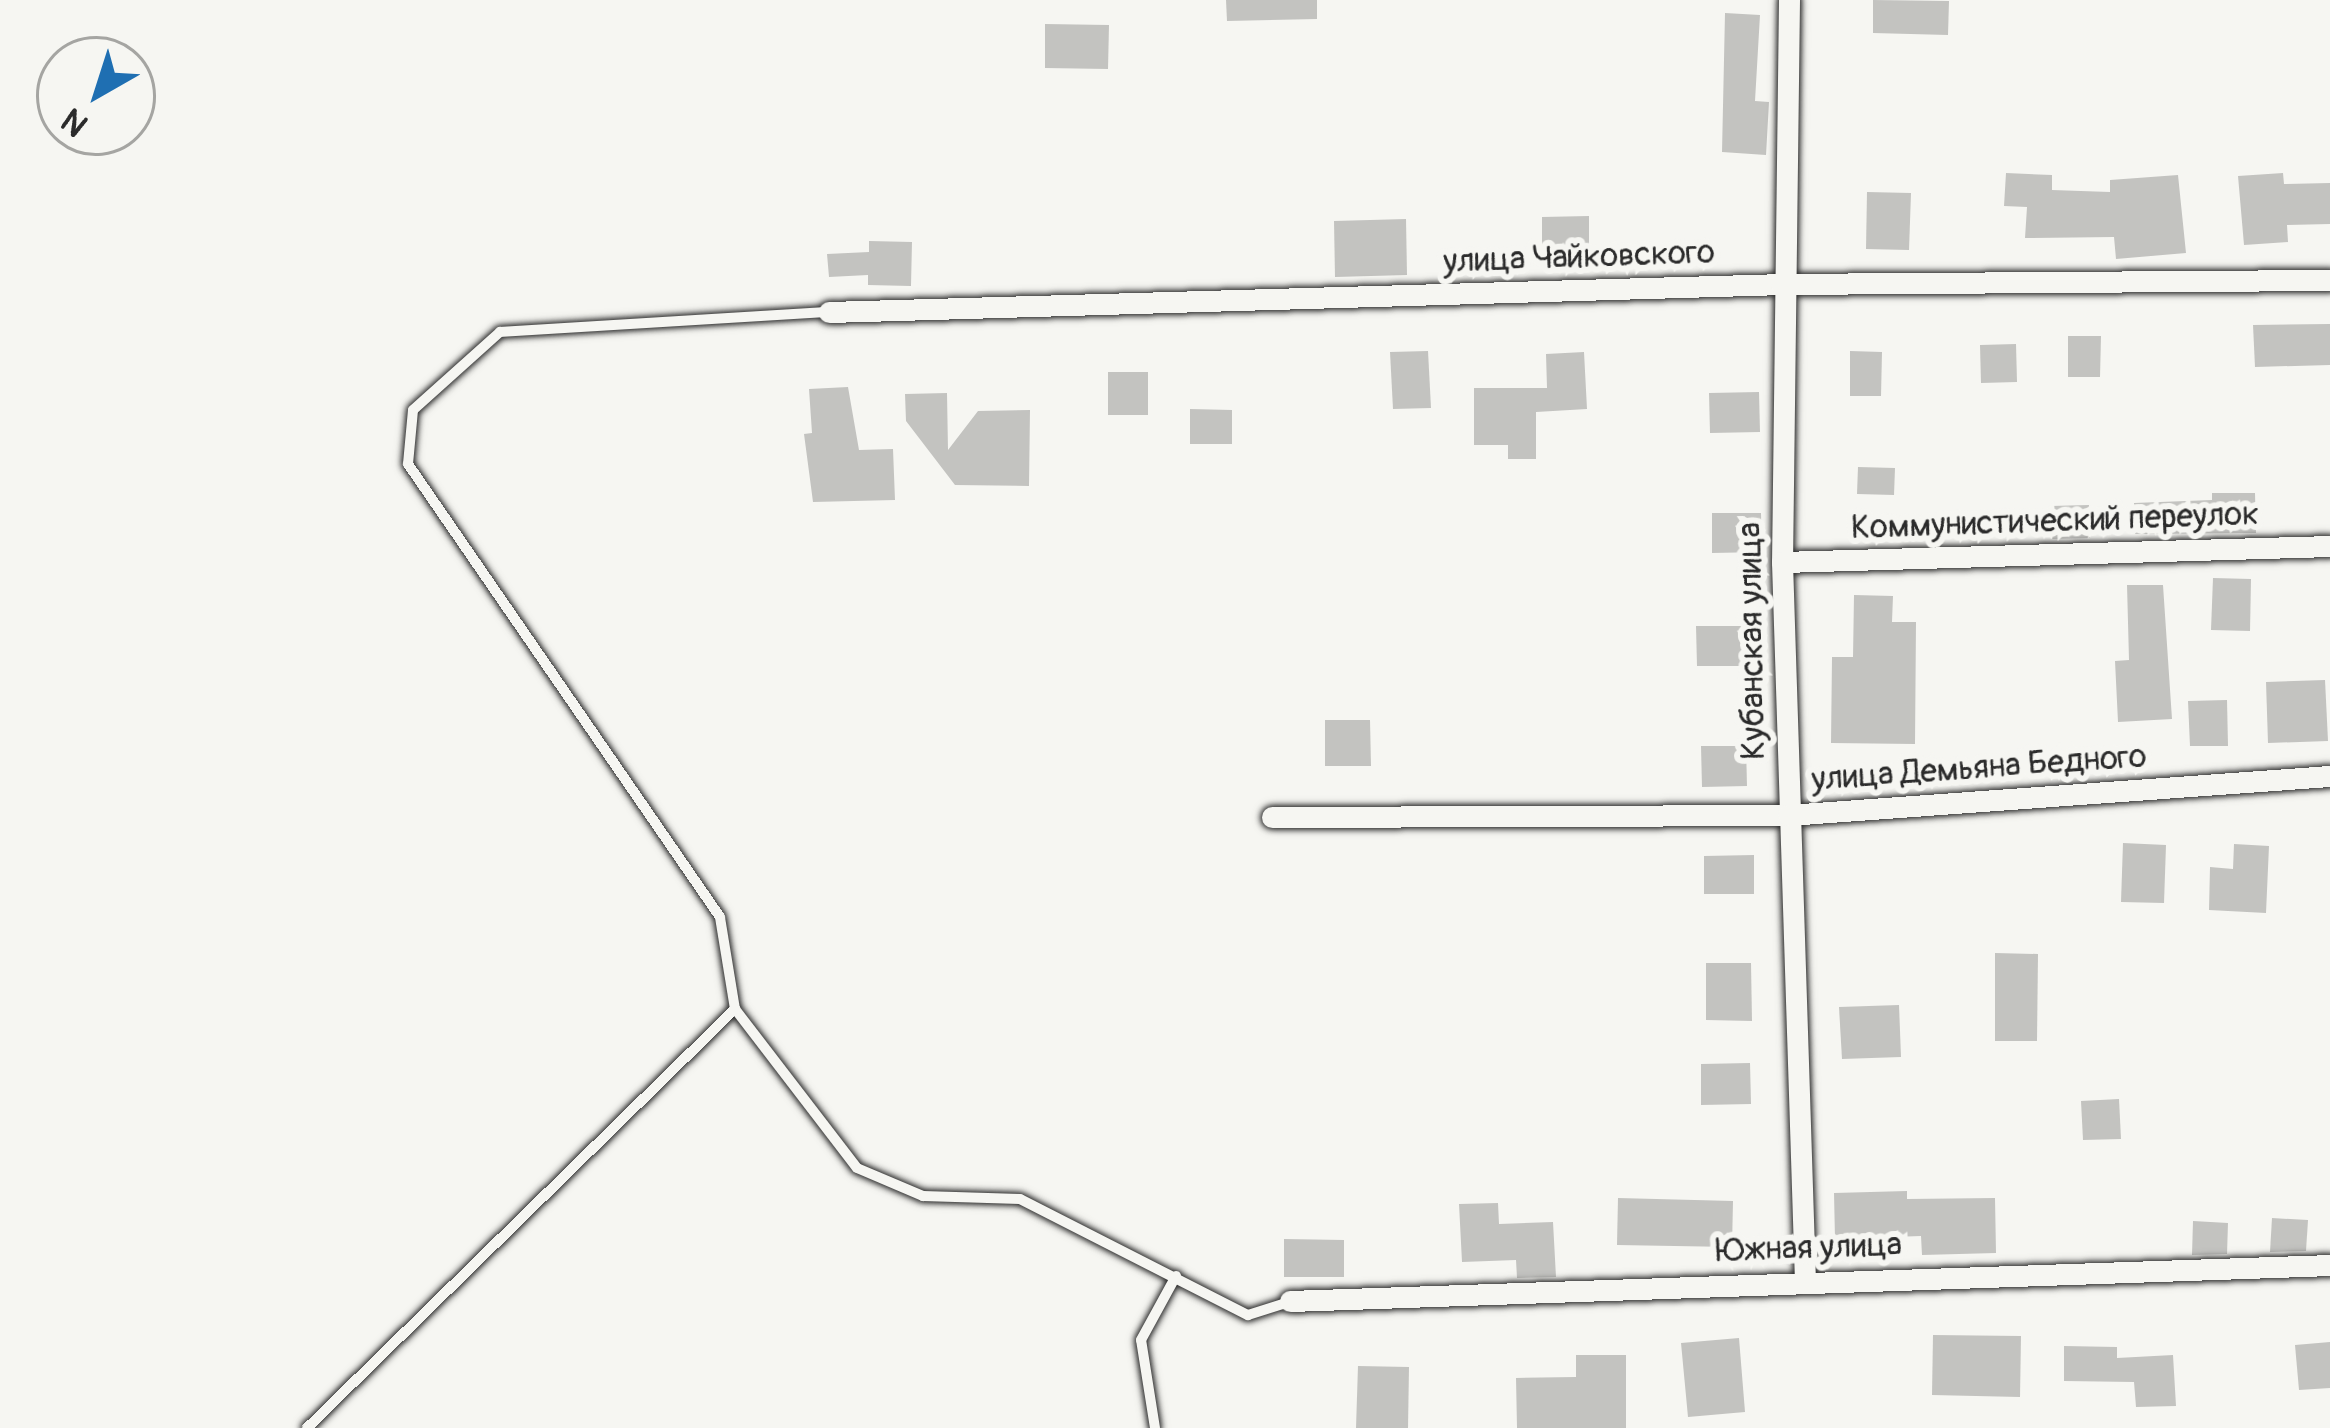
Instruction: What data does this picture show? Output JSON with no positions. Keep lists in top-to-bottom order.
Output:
{
  "streets": {
    "street": [
      "улица Чайковского",
      "Коммунистический переулок",
      "Кубанская улица",
      "улица Демьяна Бедного",
      "Южная улица"
    ]
  },
  "crossings": [
    ["улица Чайковского", "Кубанская улица"],
    ["Коммунистический переулок", "Кубанская улица"],
    ["Кубанская улица", "улица Демьяна Бедного"],
    ["Кубанская улица", "Южная улица"]
  ],
  "north": "bottom left"
}
